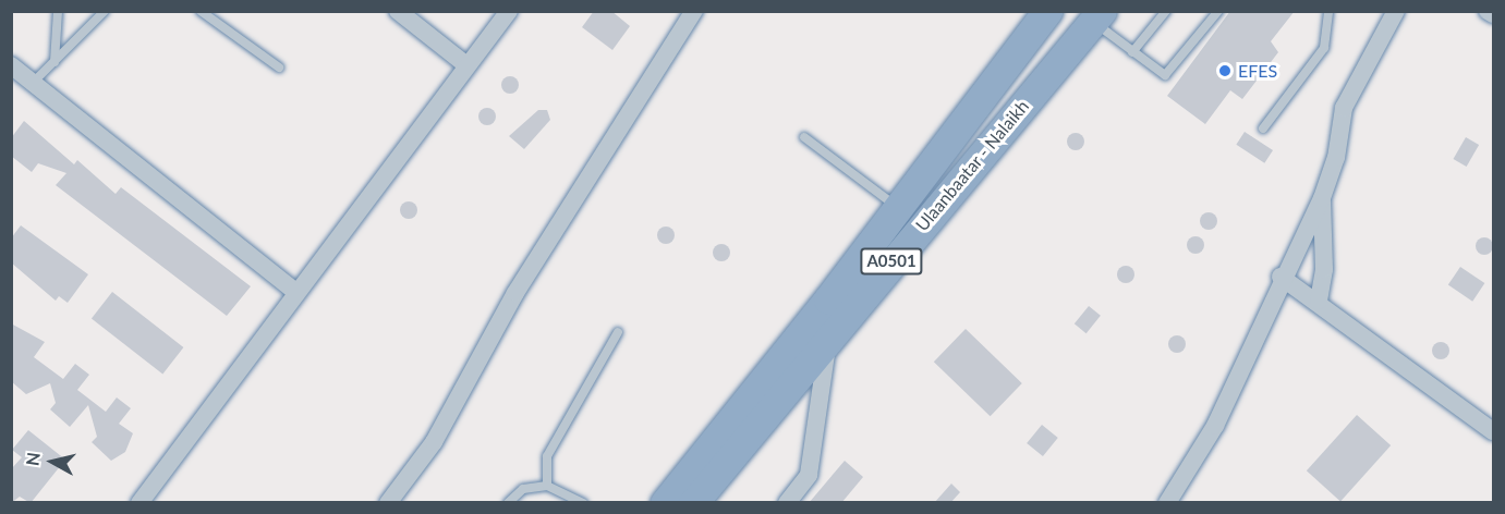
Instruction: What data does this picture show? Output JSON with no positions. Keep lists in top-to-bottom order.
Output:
{
  "streets": {
    "highway": ["Ulaanbaatar - Nalaikh", "A0501"]
  },
  "places": ["EFES"],
  "north": "left"
}
